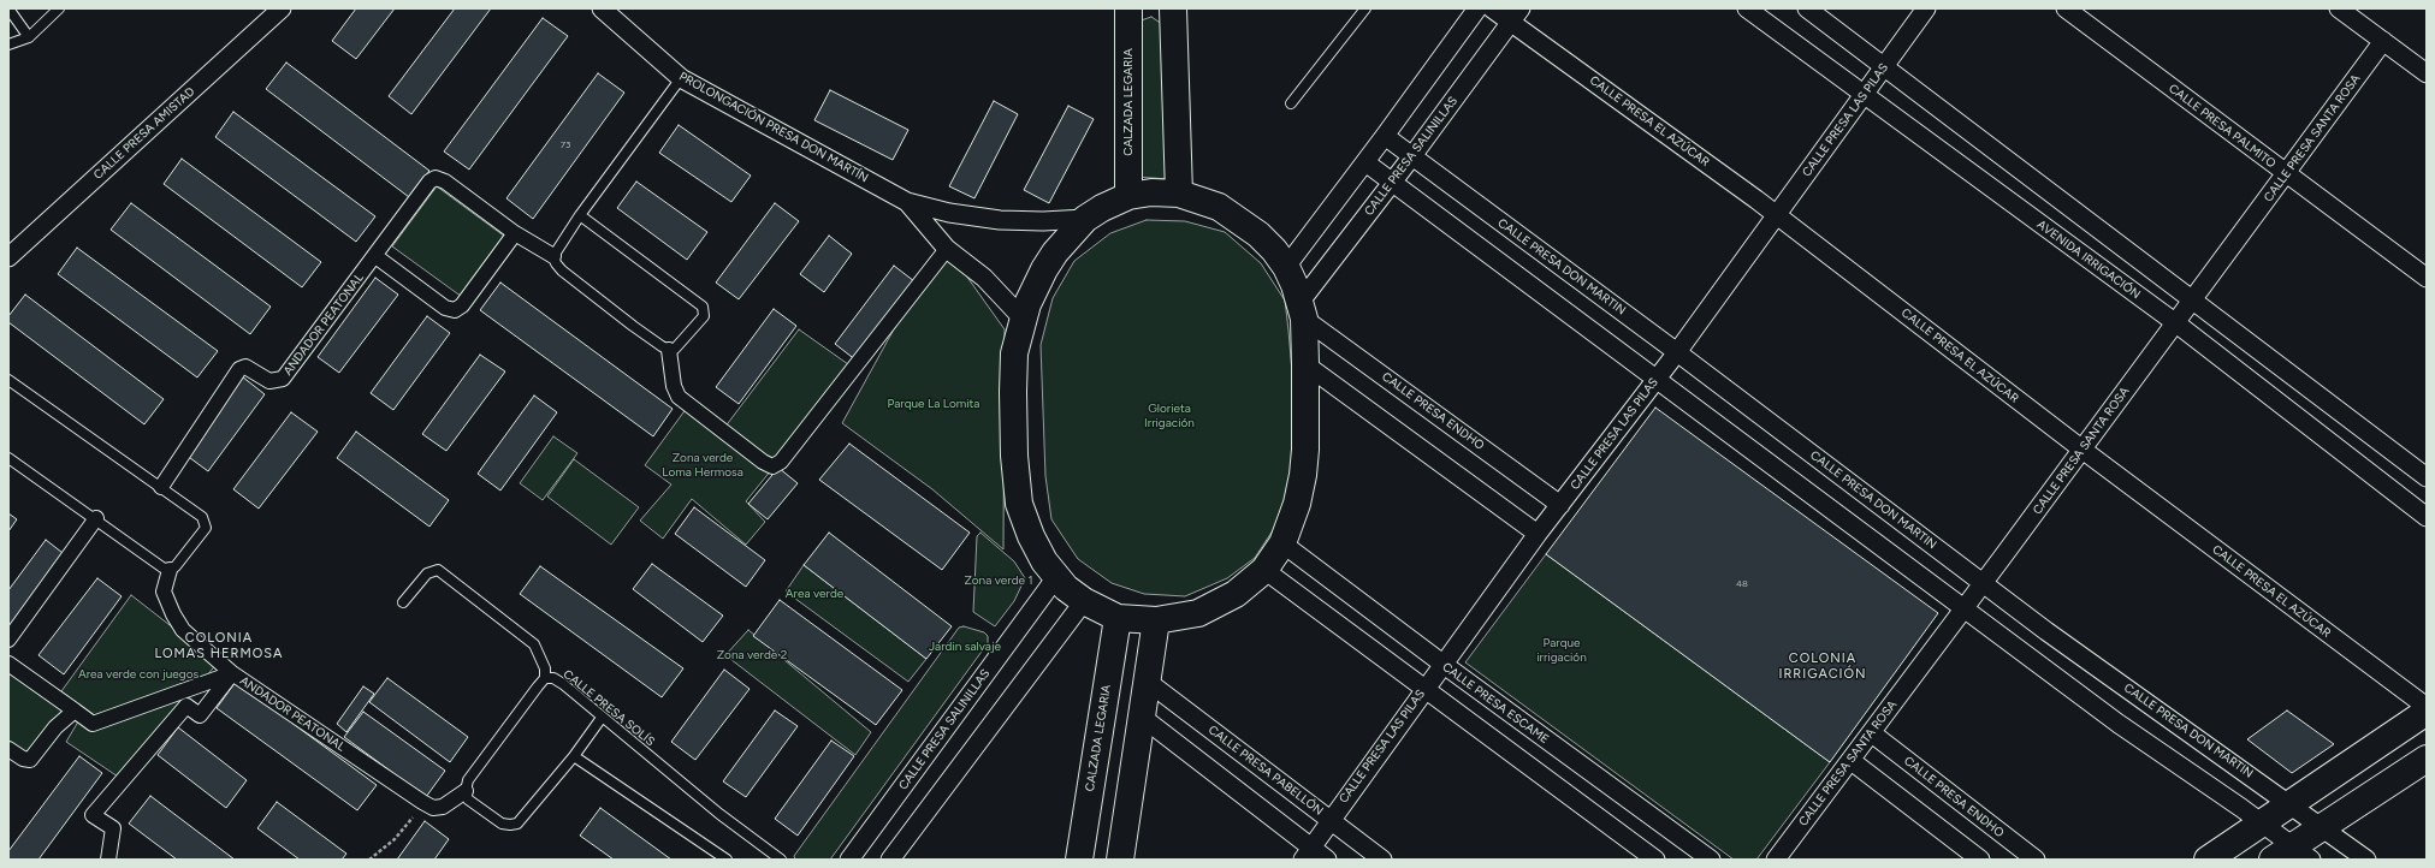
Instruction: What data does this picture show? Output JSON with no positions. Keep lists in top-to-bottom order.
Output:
{
  "streets": {
    "main road": ["CALZADA LEGARIA"],
    "street": [
      "CALLE PRESA LAS PILAS",
      "CALLE PRESA EL AZÚCAR",
      "CALLE PRESA PALMITO",
      "PROLONGACIÓN PRESA DON MARTÍN",
      "CALLE PRESA AMISTAD",
      "CALLE PRESA SANTA ROSA",
      "CALLE PRESA SALINILLAS",
      "AVENIDA IRRIGACIÓN",
      "CALLE PRESA DON MARTIN",
      "ANDADOR PEATONAL",
      "CALLE PRESA ENDHO",
      "CALLE PRESA ESCAME",
      "CALLE PRESA PABELLÓN"
    ],
    "lane": ["CALLE PRESA SOLÍS"]
  },
  "crossings": [
    ["CALLE PRESA LAS PILAS", "CALLE PRESA EL AZÚCAR"],
    ["CALLE PRESA LAS PILAS", "AVENIDA IRRIGACIÓN"],
    ["CALLE PRESA LAS PILAS", "CALLE PRESA DON MARTIN"],
    ["CALLE PRESA LAS PILAS", "CALLE PRESA ENDHO"],
    ["CALLE PRESA LAS PILAS", "CALLE PRESA ESCAME"],
    ["CALLE PRESA LAS PILAS", "CALLE PRESA PABELLÓN"],
    ["CALLE PRESA EL AZÚCAR", "CALLE PRESA SANTA ROSA"],
    ["CALLE PRESA EL AZÚCAR", "CALLE PRESA SALINILLAS"],
    ["CALLE PRESA PALMITO", "CALLE PRESA SANTA ROSA"],
    ["CALLE PRESA SANTA ROSA", "AVENIDA IRRIGACIÓN"],
    ["CALLE PRESA SANTA ROSA", "CALLE PRESA DON MARTIN"],
    ["CALLE PRESA SANTA ROSA", "CALLE PRESA ENDHO"],
    ["CALLE PRESA SALINILLAS", "CALLE PRESA DON MARTIN"],
    ["CALLE PRESA SALINILLAS", "CALLE PRESA ENDHO"],
    ["ANDADOR PEATONAL", "CALLE PRESA SOLÍS"]
  ],
  "districts": ["COLONIA LOMAS HERMOSA", "COLONIA IRRIGACIÓN"],
  "parks": [
    "Parque La Lomita",
    "Glorieta Irrigación",
    "Zona verde Loma Hermosa",
    "Zona verde 1",
    "Area verde",
    "Parque irrigación",
    "Jardin salvaje",
    "Zona verde 2",
    "Area verde con juegos"
  ],
  "house_numbers": ["73", "48"]
}
